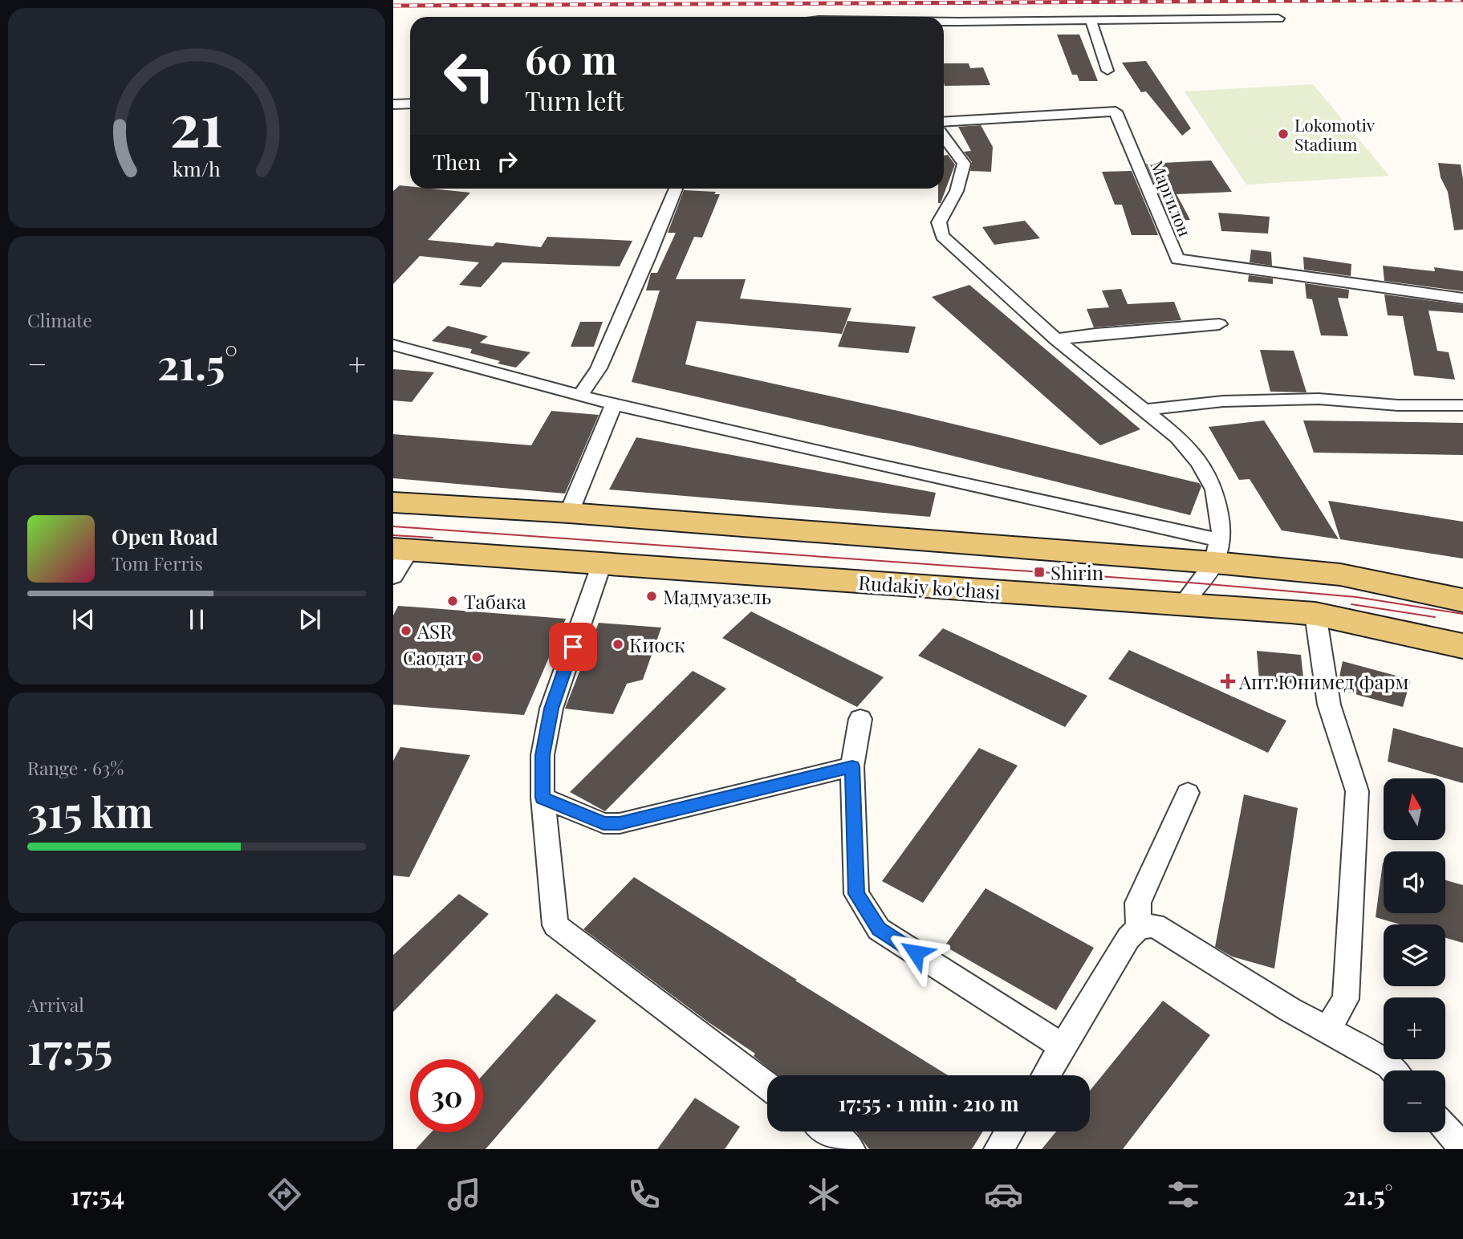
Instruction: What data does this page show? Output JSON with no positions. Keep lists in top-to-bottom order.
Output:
{
  "streets": {
    "main road": ["Rudakiy ko'chasi"],
    "street": ["Маргилон"]
  },
  "places": {
    "other": [
      "Lokomotiv Stadium",
      "Мадмуазель",
      "Табака",
      "ASR",
      "Киоск",
      "Саодат"
    ],
    "transit": ["Shirin"],
    "health": ["Апт.Юнимед фарм"]
  },
  "north": "top",
  "page": {
    "turn": ["60 m", "Turn left"],
    "then": "Then",
    "tile": [
      "Climate",
      ["Range · 63%", "315 km"],
      ["Arrival", "17:55"]
    ],
    "heat": ["−", "21.5°", "+"],
    "song": ["Open Road", "Tom Ferris"],
    "map_buttons": ["+", "−"],
    "limit": "30",
    "trip": "17:55 · 1 min · 210 m",
    "tabs": ["17:54", "21.5°"],
    "gauge": ["21", "km/h"]
  }
}
